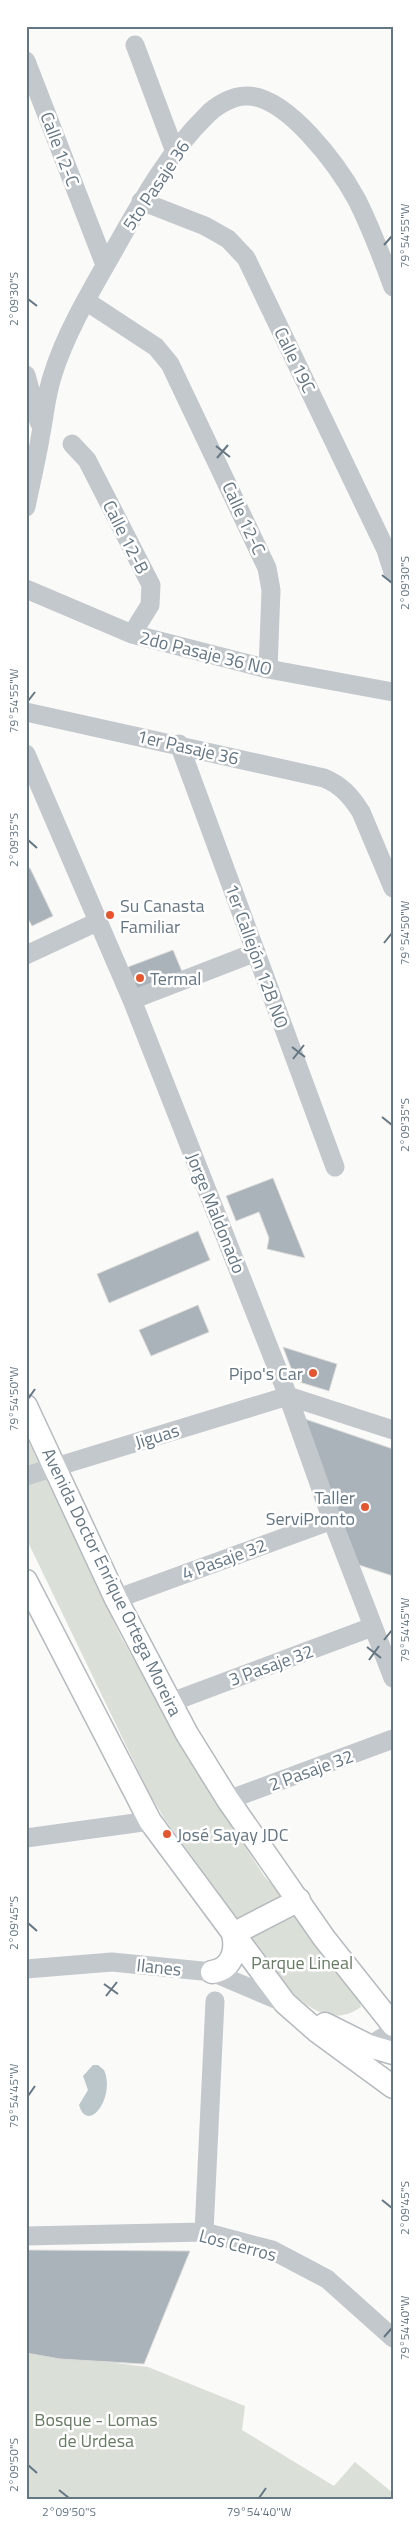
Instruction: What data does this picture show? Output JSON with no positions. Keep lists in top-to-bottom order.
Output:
{
  "streets": {
    "main road": ["Avenida Doctor Enrique Ortega Moreira"],
    "street": [
      "Calle 12-C",
      "5to Pasaje 36",
      "Calle 19C",
      "Calle 12-B",
      "2do Pasaje 36 NO",
      "1er Pasaje 36",
      "1er Callejón 12B NO",
      "Jorge Maldonado",
      "Jiguas",
      "4 Pasaje 32",
      "3 Pasaje 32",
      "2 Pasaje 32",
      "Ilanes",
      "Los Cerros"
    ]
  },
  "crossings": [
    ["Calle 12-C", "5to Pasaje 36"],
    ["Calle 12-C", "2do Pasaje 36 NO"],
    ["5to Pasaje 36", "Calle 19C"],
    ["Calle 12-B", "2do Pasaje 36 NO"],
    ["1er Pasaje 36", "1er Callejón 12B NO"],
    ["Jorge Maldonado", "Jiguas"],
    ["Jorge Maldonado", "4 Pasaje 32"],
    ["Jorge Maldonado", "3 Pasaje 32"],
    ["Jiguas", "Avenida Doctor Enrique Ortega Moreira"],
    ["4 Pasaje 32", "Avenida Doctor Enrique Ortega Moreira"],
    ["Avenida Doctor Enrique Ortega Moreira", "3 Pasaje 32"],
    ["Avenida Doctor Enrique Ortega Moreira", "2 Pasaje 32"]
  ],
  "parks": ["Parque Lineal", "Bosque - Lomas de Urdesa"],
  "places": [
    "Su Canasta Familiar",
    "Termal",
    "Pipo's Car",
    "Taller ServiPronto",
    "José Sayay JDC"
  ],
  "coordinates": [
    "79°54'55\"W",
    "2°09'30\"S",
    "2°09'35\"S",
    "79°54'50\"W",
    "79°54'45\"W",
    "2°09'45\"S",
    "79°54'40\"W",
    "2°09'50\"S"
  ]
}
